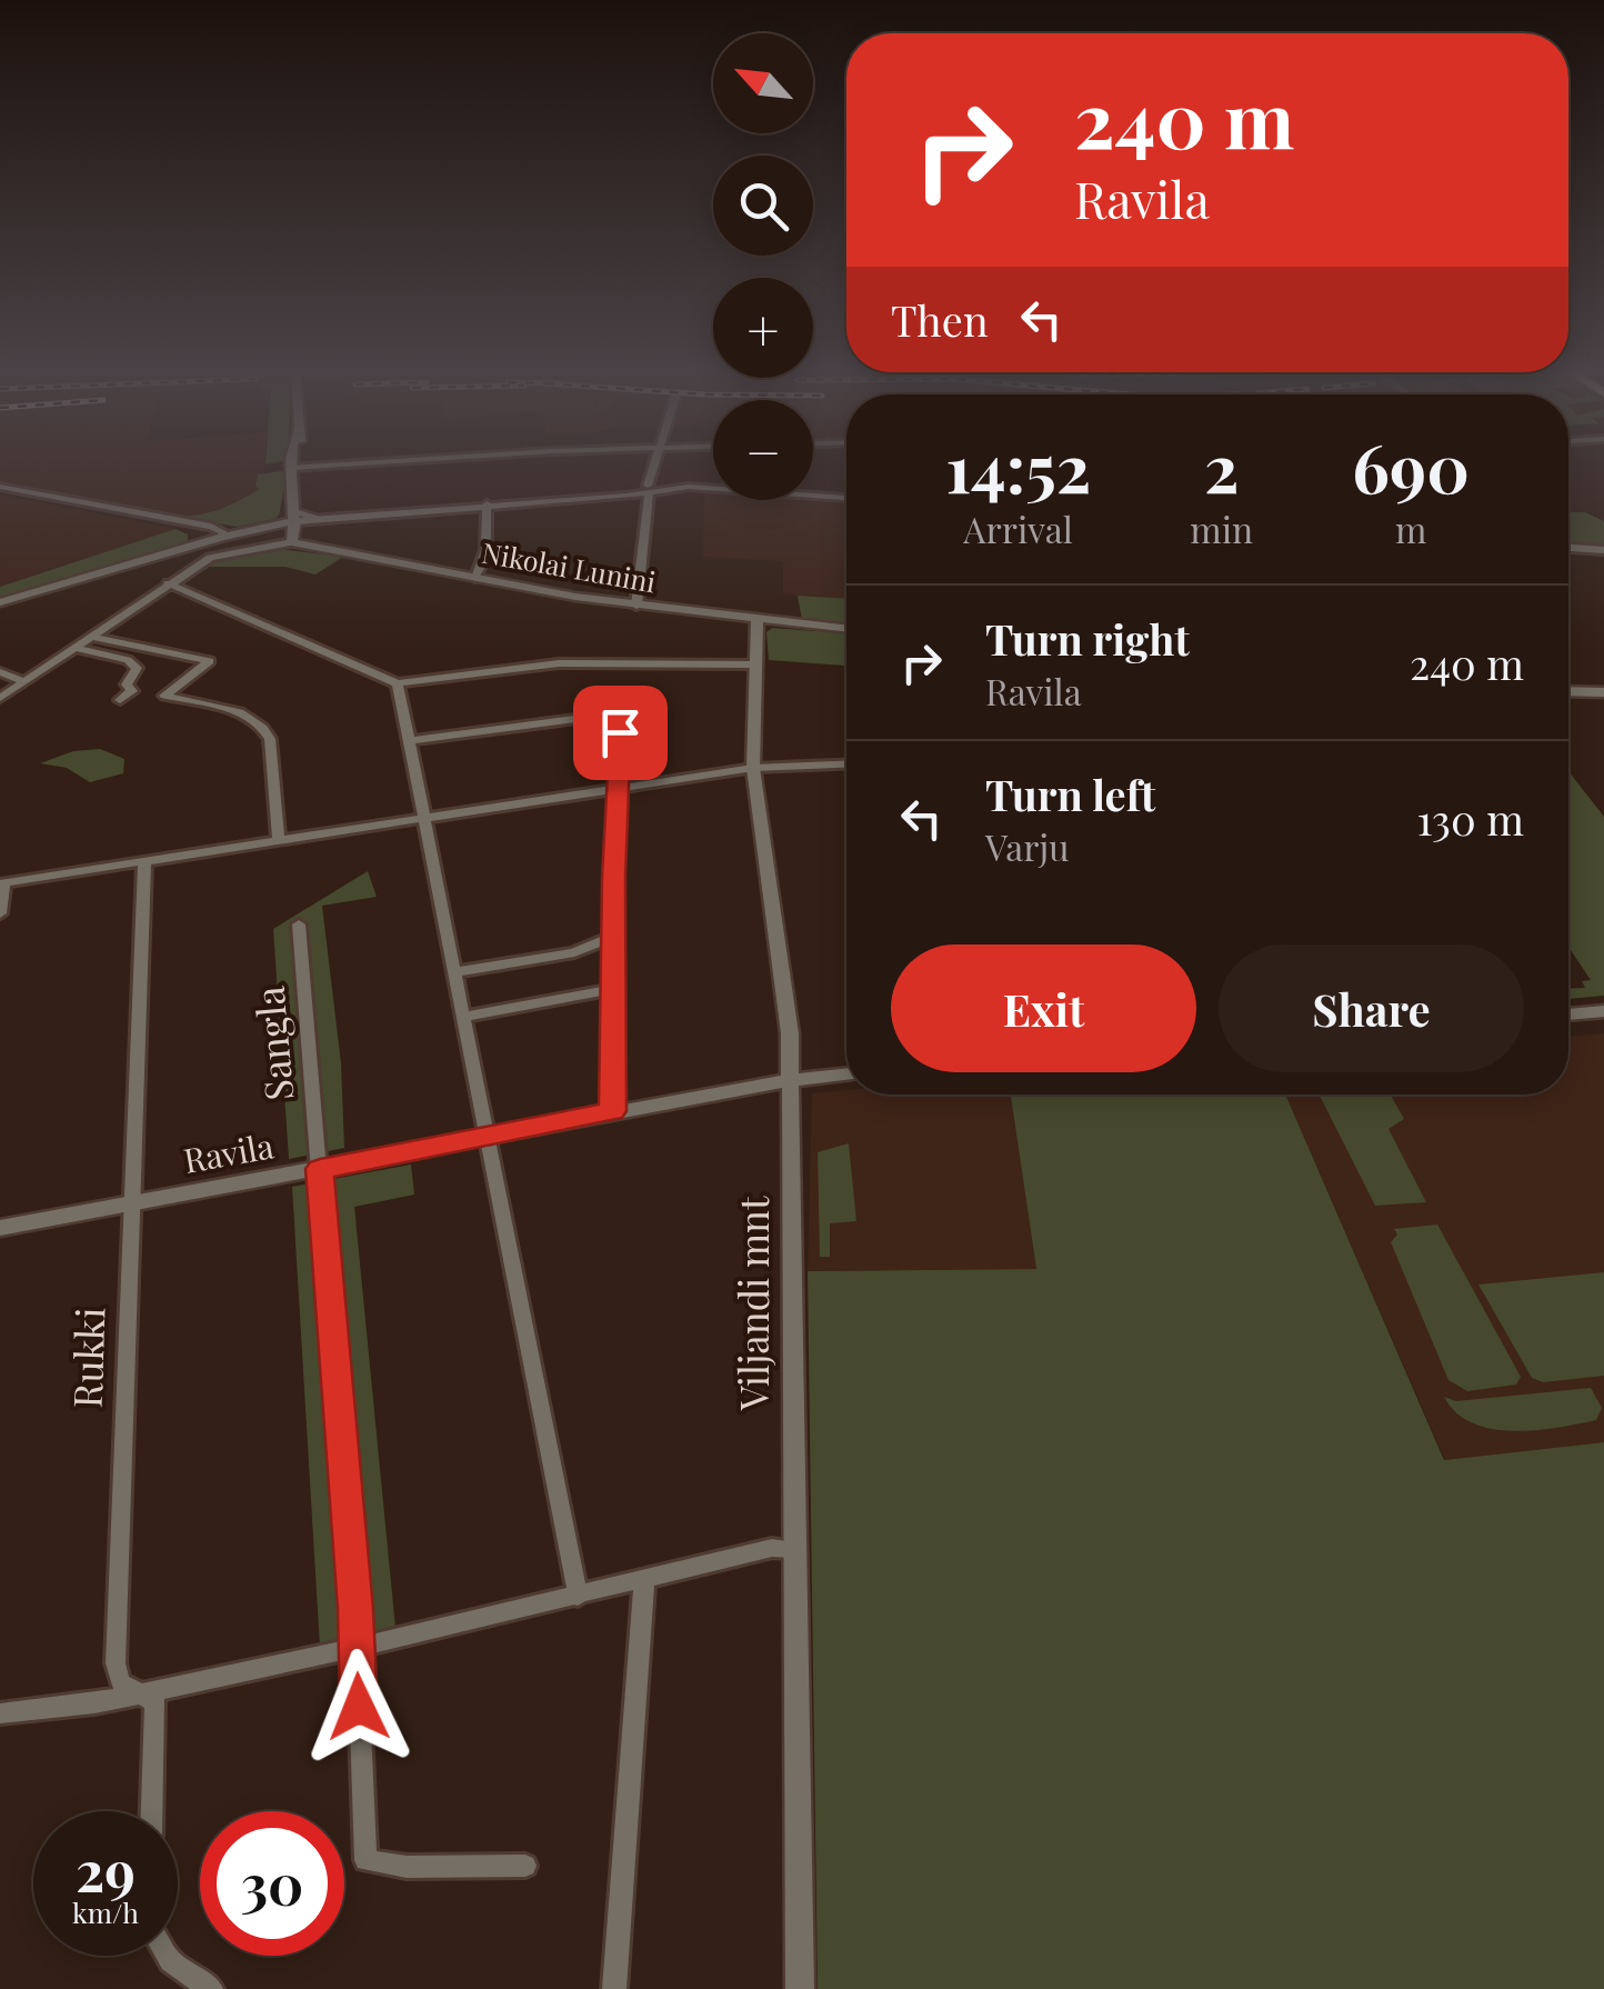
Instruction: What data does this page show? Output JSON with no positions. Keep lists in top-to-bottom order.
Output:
{
  "streets": {
    "street": [
      "Nikolai Lunini",
      "Sangla",
      "Ravila",
      "Viljandi mnt",
      "Rukki"
    ]
  },
  "crossings": [
    ["Nikolai Lunini", "Viljandi mnt"],
    ["Sangla", "Ravila"],
    ["Ravila", "Viljandi mnt"],
    ["Ravila", "Rukki"]
  ],
  "north": "top left",
  "page": {
    "map_buttons": ["+", "−"],
    "turn": ["240 m", "Ravila"],
    "then": "Then",
    "eta": [
      "14:52",
      "Arrival",
      "2",
      "min",
      "690",
      "m"
    ],
    "list": [
      {
        "name": "Turn right",
        "note": "Ravila",
        "value": "240 m"
      },
      {
        "name": "Turn left",
        "note": "Varju",
        "value": "130 m"
      }
    ],
    "buttons": ["Exit", "Share"],
    "speed": "29 km/h",
    "limit": "30"
  }
}
